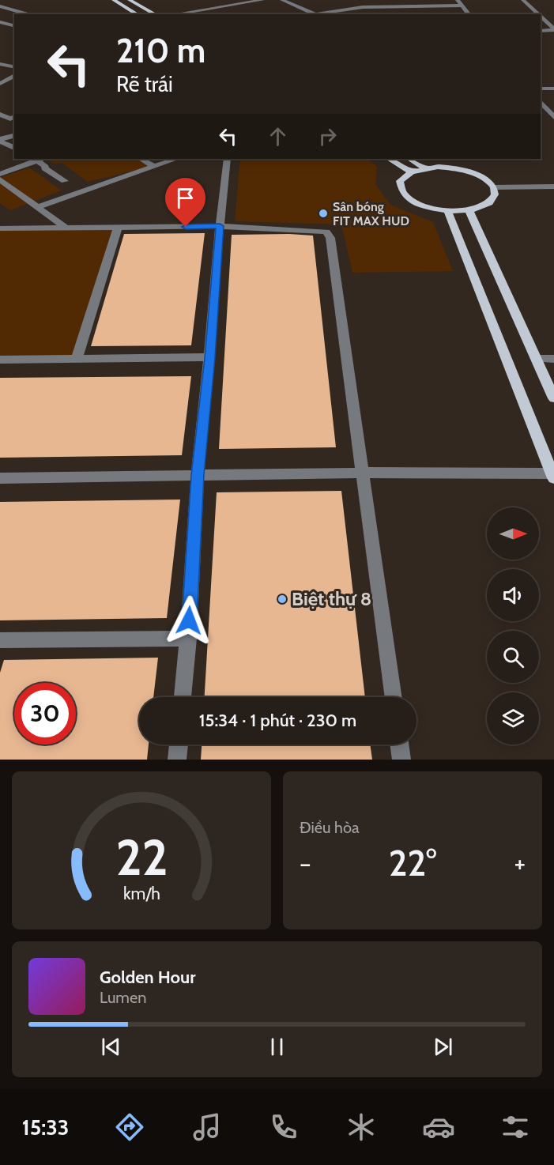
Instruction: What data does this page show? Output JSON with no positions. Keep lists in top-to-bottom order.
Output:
{
  "places": ["Sân bóng FIT MAX HUD", "Biệt thự 8"],
  "north": "right",
  "page": {
    "turn": ["210 m", "Rẽ trái"],
    "limit": "30",
    "trip": "15:34 · 1 phút · 230 m",
    "tile": "Điều hòa",
    "heat": ["−", "22°", "+"],
    "song": ["Golden Hour", "Lumen"],
    "tabs": "15:33",
    "gauge": ["22", "km/h"]
  }
}
